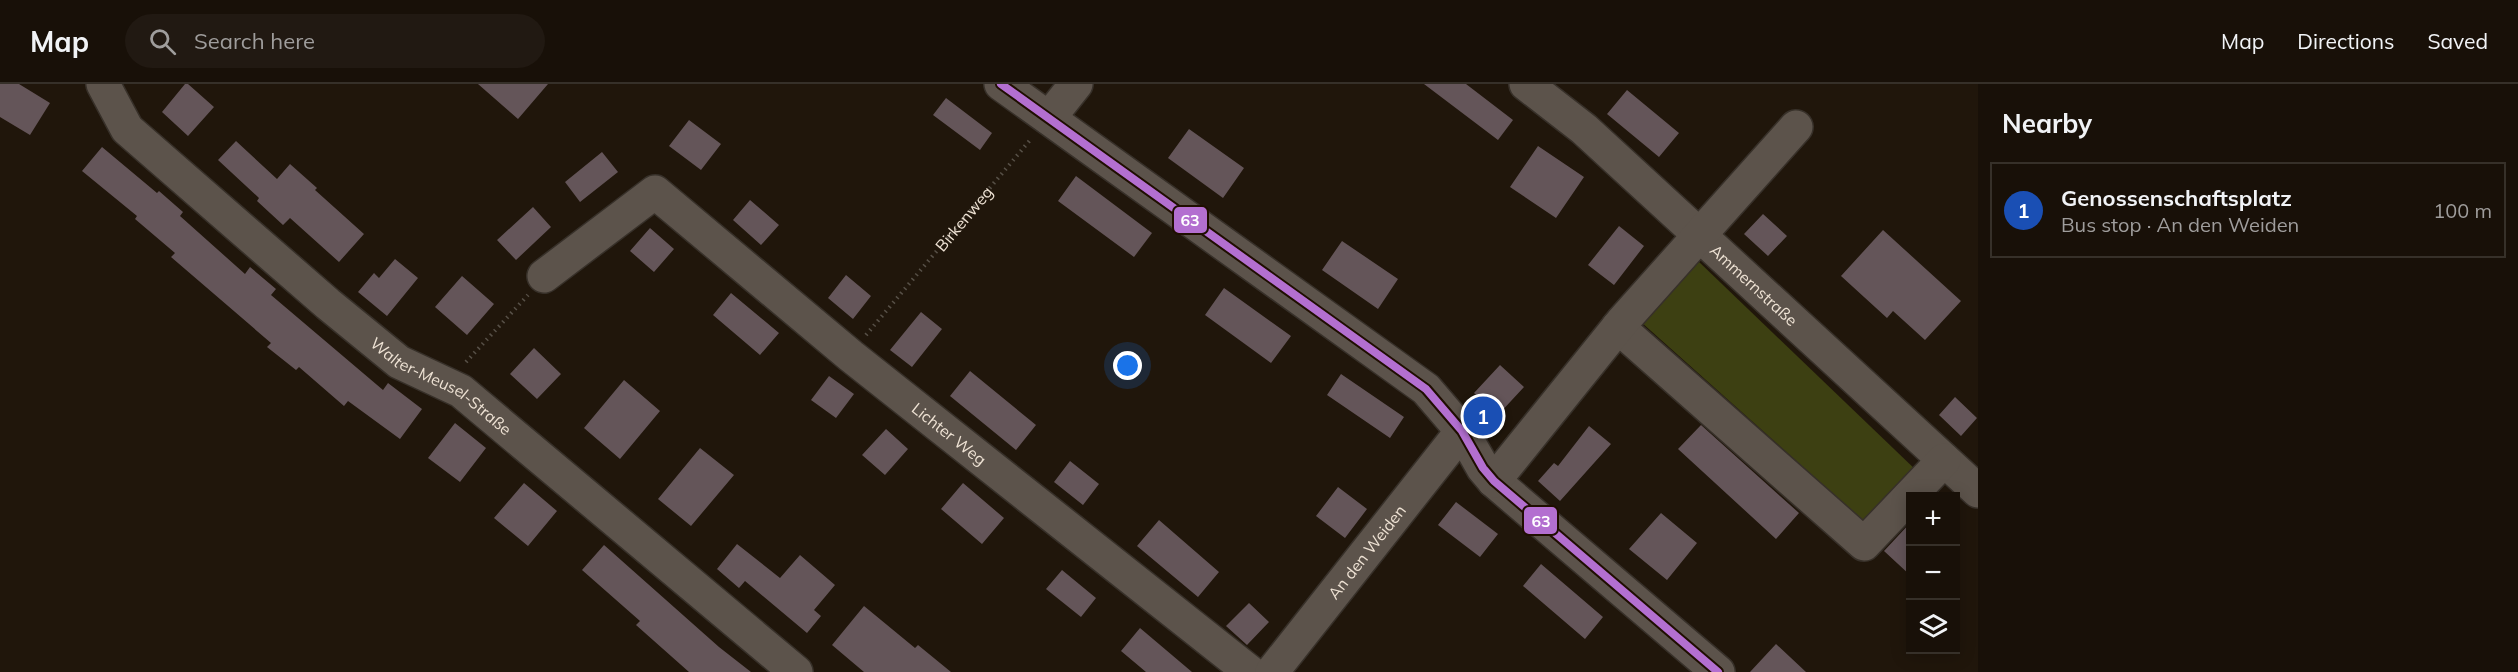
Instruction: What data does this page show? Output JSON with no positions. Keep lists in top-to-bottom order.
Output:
{
  "streets": {
    "street": [
      "Ammernstraße",
      "Walter-Meusel-Straße",
      "Lichter Weg",
      "An den Weiden"
    ],
    "path": ["Birkenweg"]
  },
  "crossings": [
    ["Birkenweg", "Lichter Weg"]
  ],
  "lines": ["transit line 63"],
  "page": {
    "header": "Map",
    "search": "Search here",
    "nav": ["Map", "Directions", "Saved"],
    "heading": "Nearby",
    "list": [
      {
        "mark": "1",
        "name": "Genossenschaftsplatz",
        "note": "Bus stop · An den Weiden",
        "value": "100 m"
      }
    ],
    "pins": "1",
    "map_buttons": ["+", "−"]
  }
}
